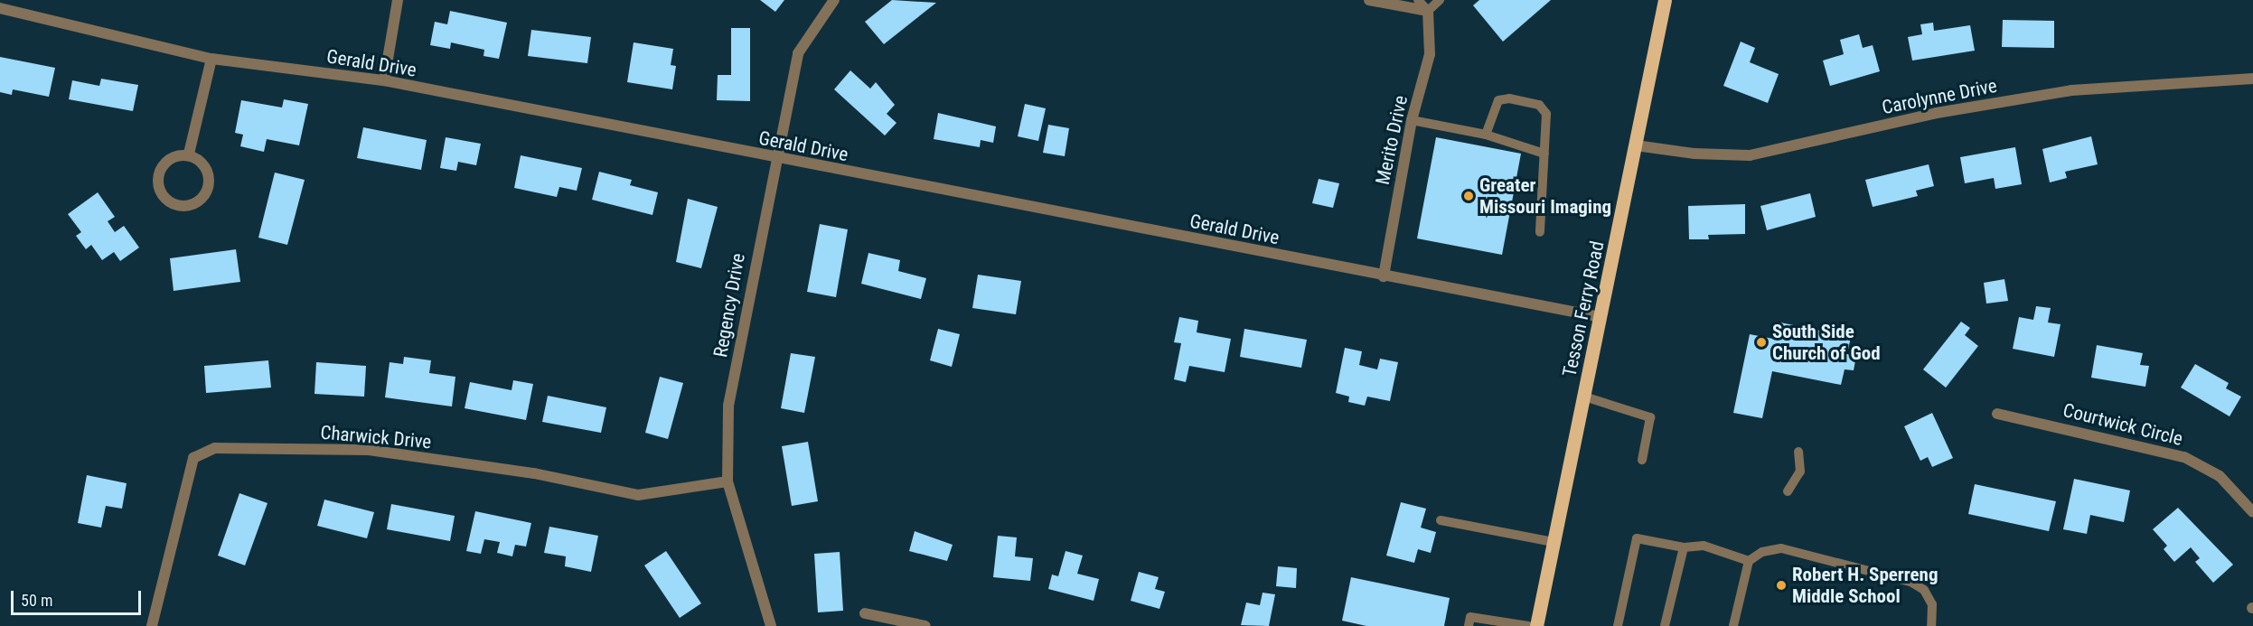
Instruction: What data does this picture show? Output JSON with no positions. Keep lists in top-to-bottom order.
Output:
{
  "streets": {
    "main road": ["Tesson Ferry Road"],
    "street": [
      "Gerald Drive",
      "Carolynne Drive",
      "Merito Drive",
      "Regency Drive",
      "Courtwick Circle",
      "Charwick Drive"
    ]
  },
  "crossings": [
    ["Gerald Drive", "Merito Drive"],
    ["Gerald Drive", "Regency Drive"],
    ["Gerald Drive", "Tesson Ferry Road"],
    ["Carolynne Drive", "Tesson Ferry Road"],
    ["Regency Drive", "Charwick Drive"]
  ],
  "places": ["Greater Missouri Imaging", "South Side Church of God", "Robert H. Sperreng Middle School"],
  "scale_bar": "50 m"
}
